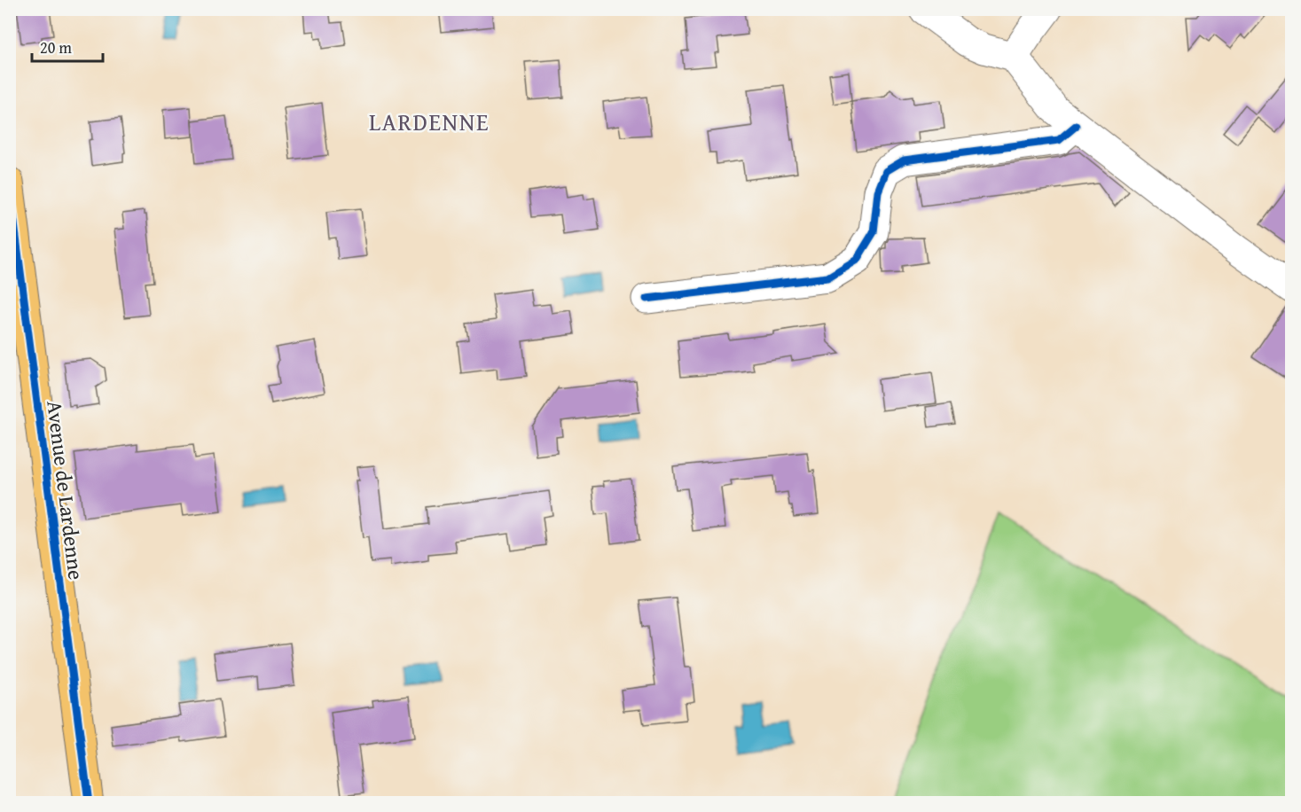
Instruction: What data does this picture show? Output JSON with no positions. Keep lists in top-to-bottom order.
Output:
{
  "streets": {
    "main road": ["Avenue de Lardenne"]
  },
  "districts": ["LARDENNE"],
  "scale_bar": "20 m"
}
